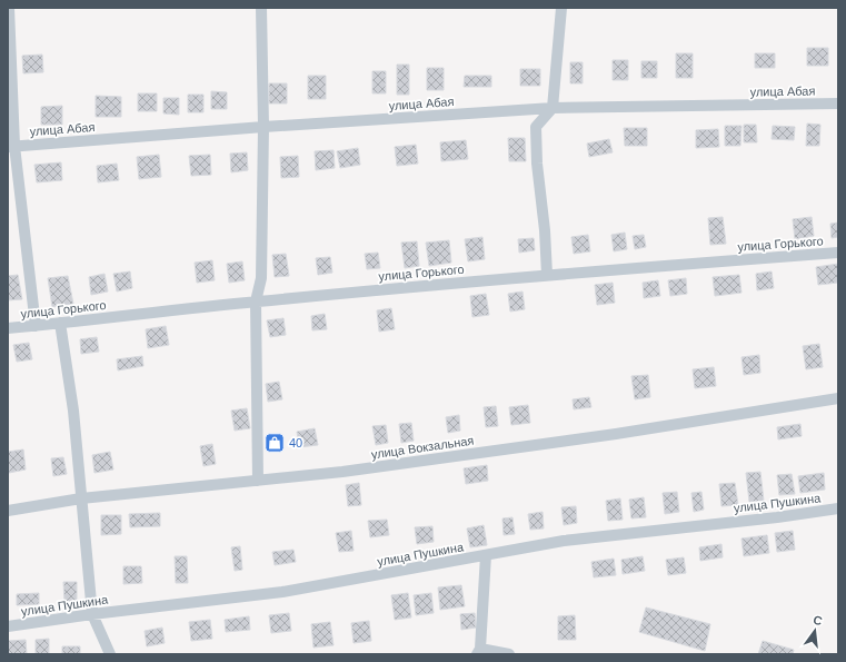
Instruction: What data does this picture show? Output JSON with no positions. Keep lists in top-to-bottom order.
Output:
{
  "streets": {
    "street": [
      "улица Абая",
      "улица Горького",
      "улица Вокзальная",
      "улица Пушкина"
    ]
  },
  "places": {
    "shop": ["40"]
  },
  "north": "top"
}
